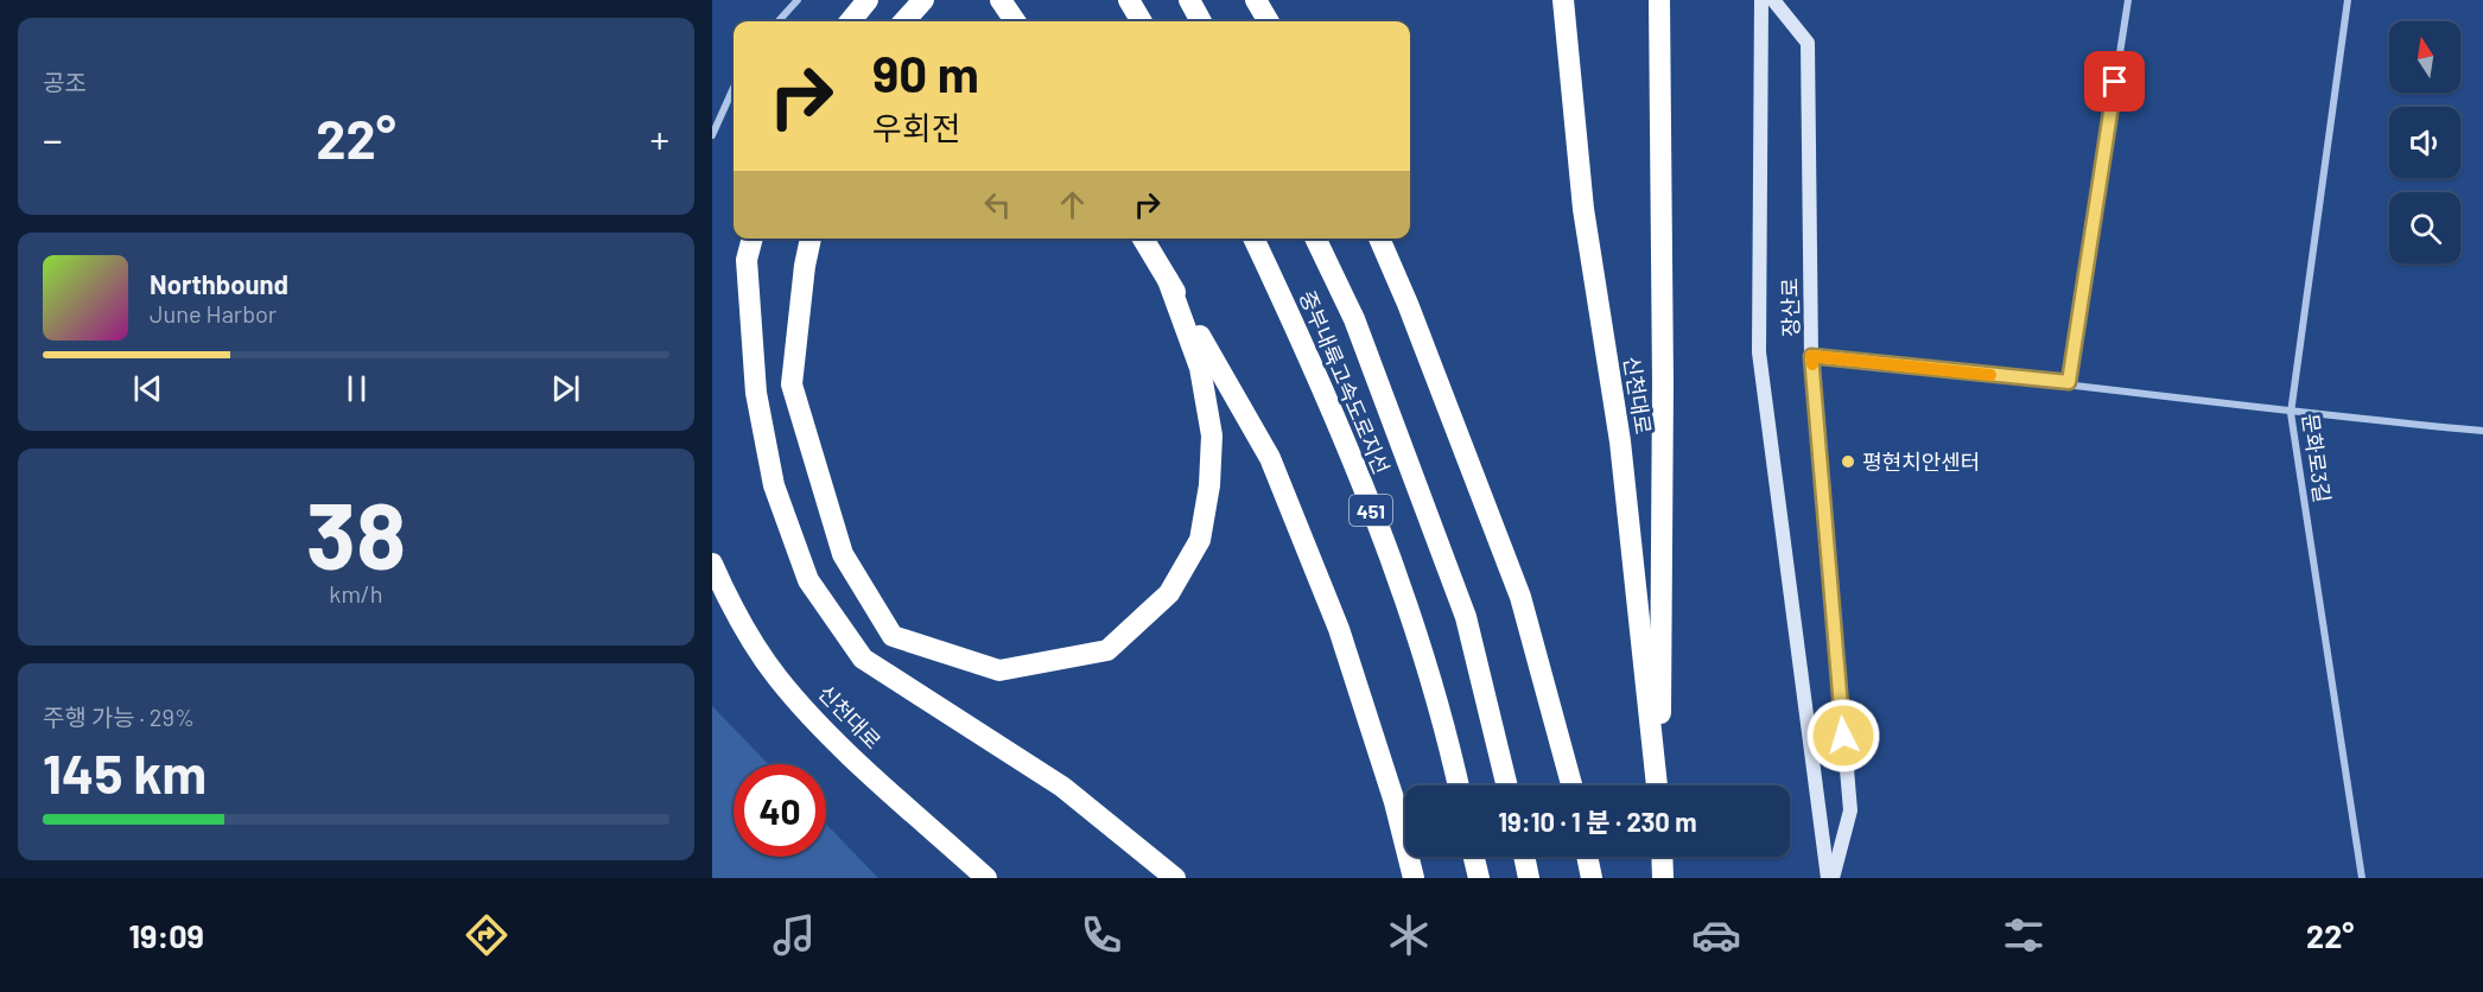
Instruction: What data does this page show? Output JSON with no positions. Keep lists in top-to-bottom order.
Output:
{
  "streets": {
    "highway": ["중부내륙고속도로지선", "신천대로", "451"],
    "street": ["장산로", "문화로3길"]
  },
  "places": ["평현치안센터"],
  "north": "top",
  "page": {
    "tile": [
      "공조",
      ["38", "km/h"],
      ["주행 가능 · 29%", "145 km"]
    ],
    "turn": ["90 m", "우회전"],
    "heat": ["−", "22°", "+"],
    "song": ["Northbound", "June Harbor"],
    "limit": "40",
    "trip": "19:10 · 1 분 · 230 m",
    "tabs": ["19:09", "22°"]
  }
}
